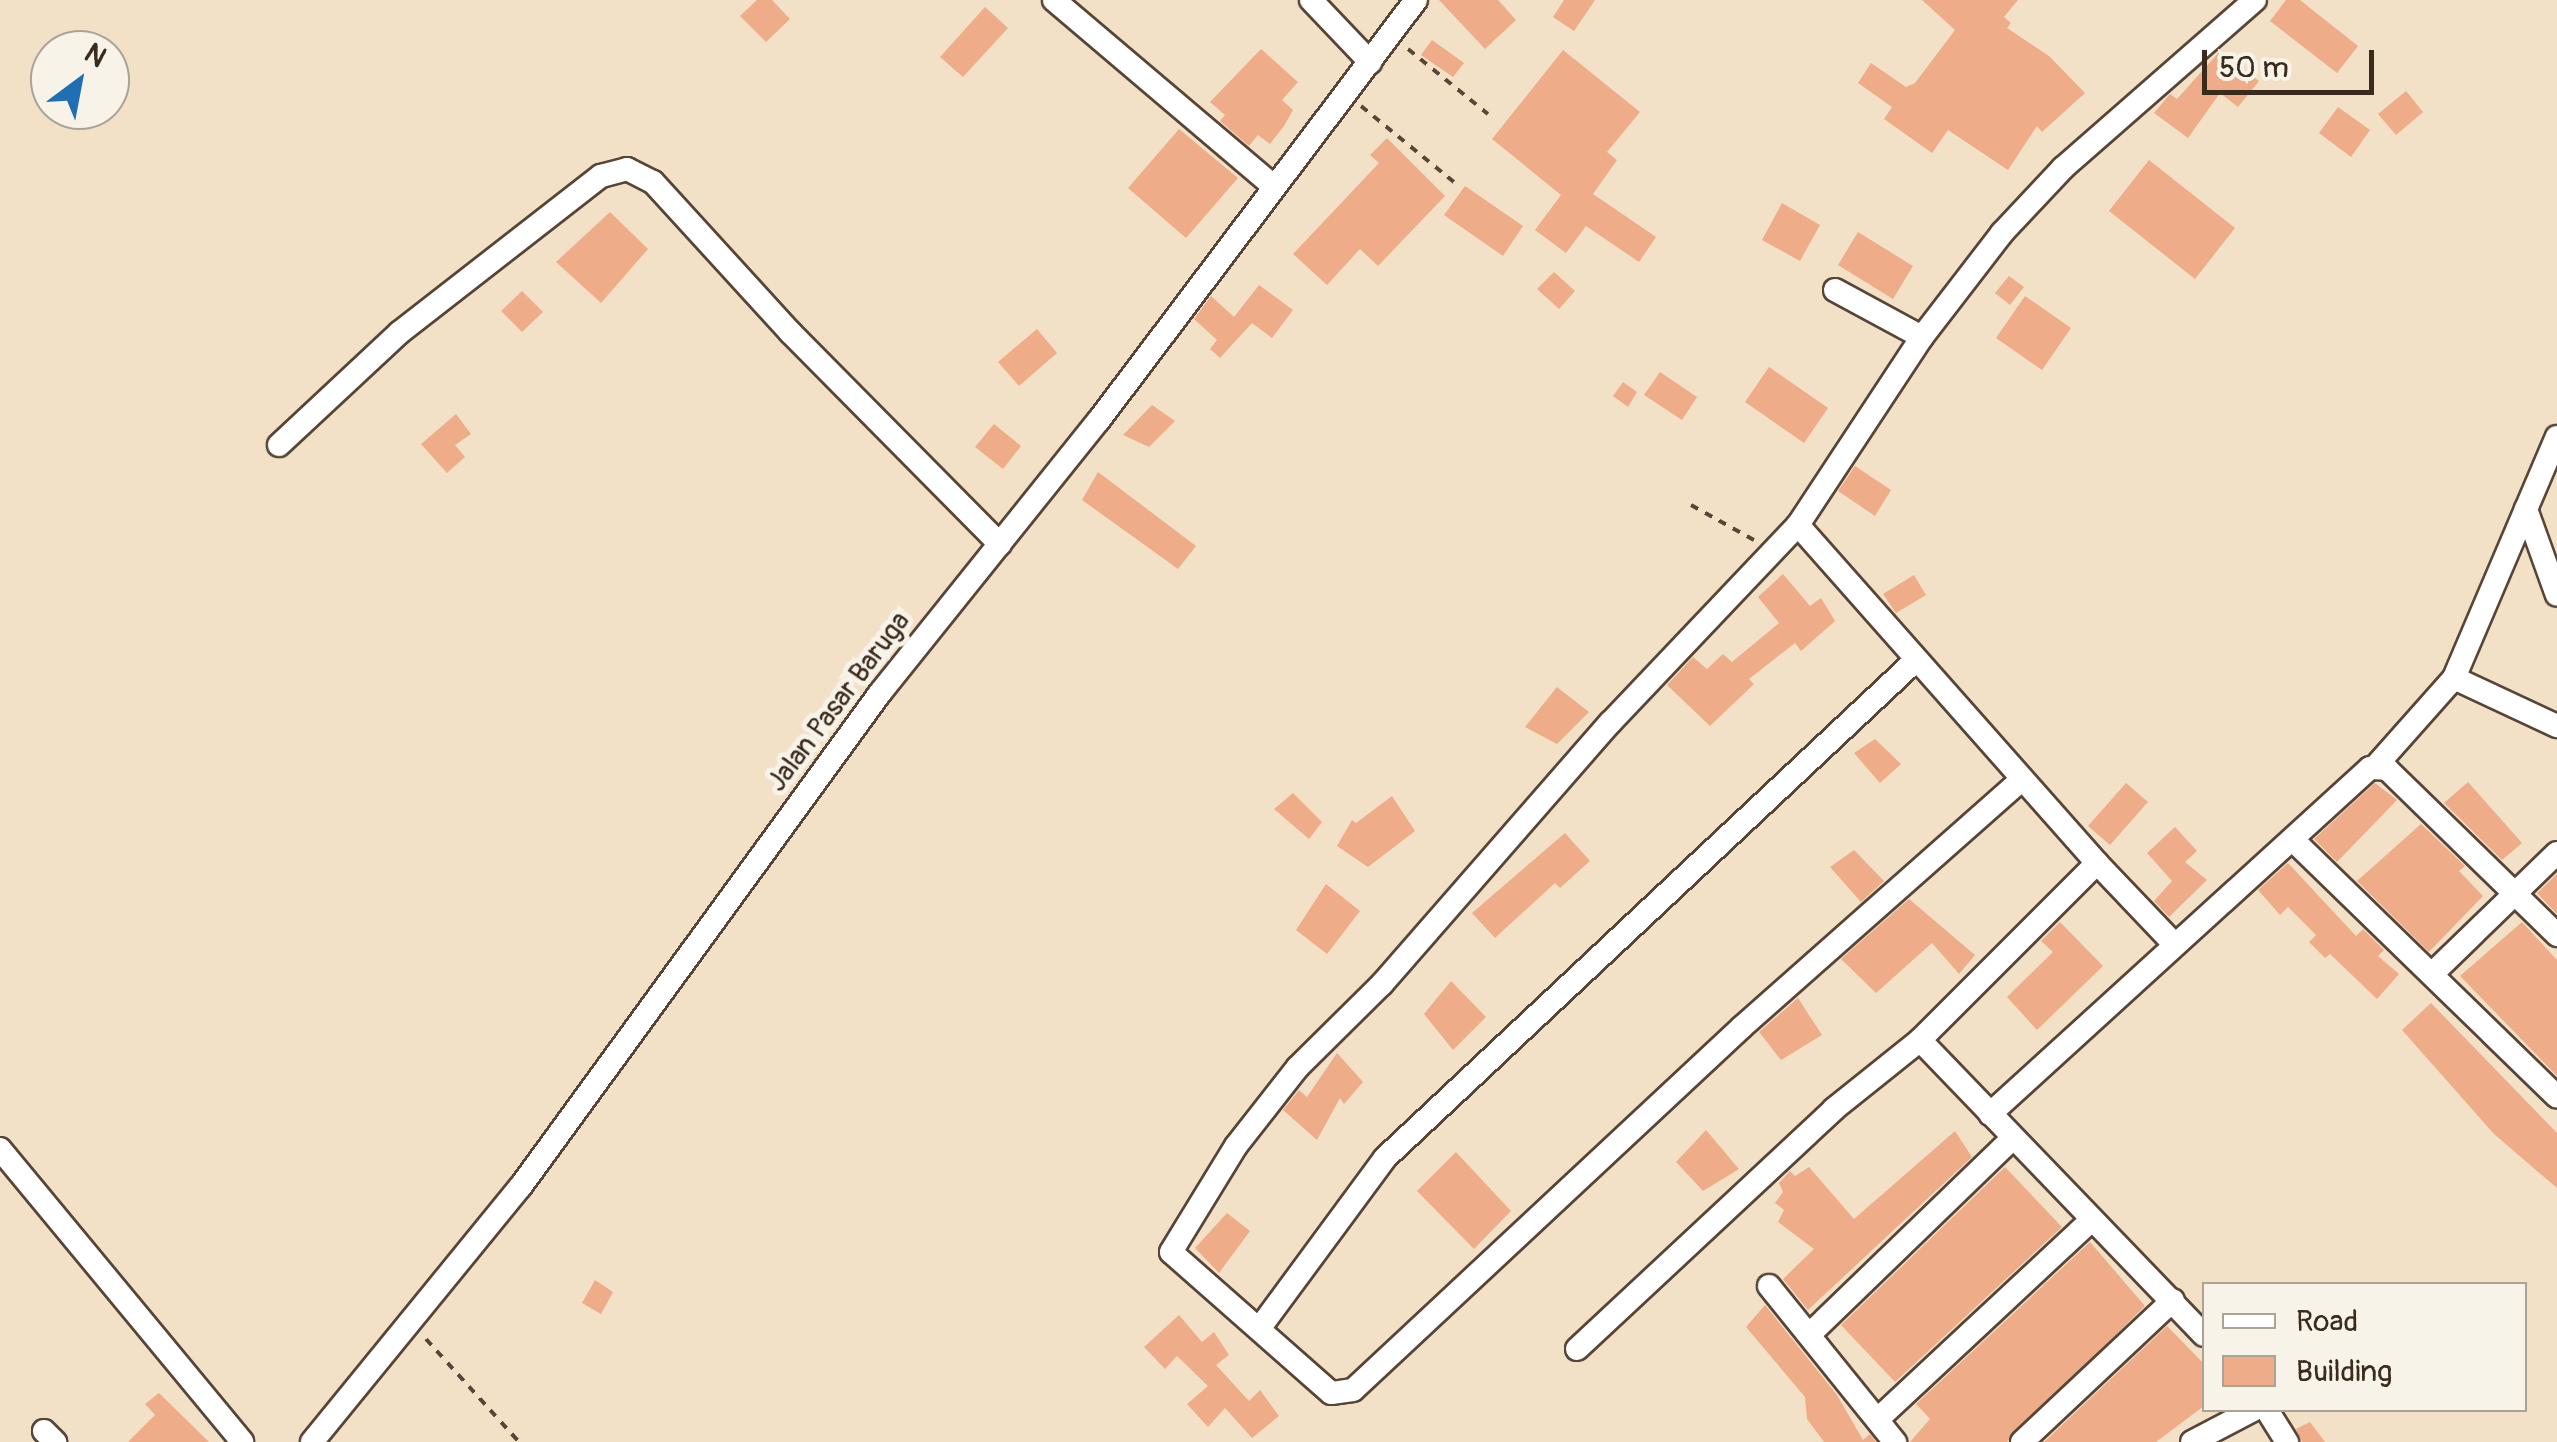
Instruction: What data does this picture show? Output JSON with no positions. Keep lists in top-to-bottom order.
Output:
{
  "streets": {
    "street": ["Jalan Pasar Baruga"]
  },
  "legend": ["Road", "Building"],
  "scale_bar": "50 m",
  "north": "top right"
}
